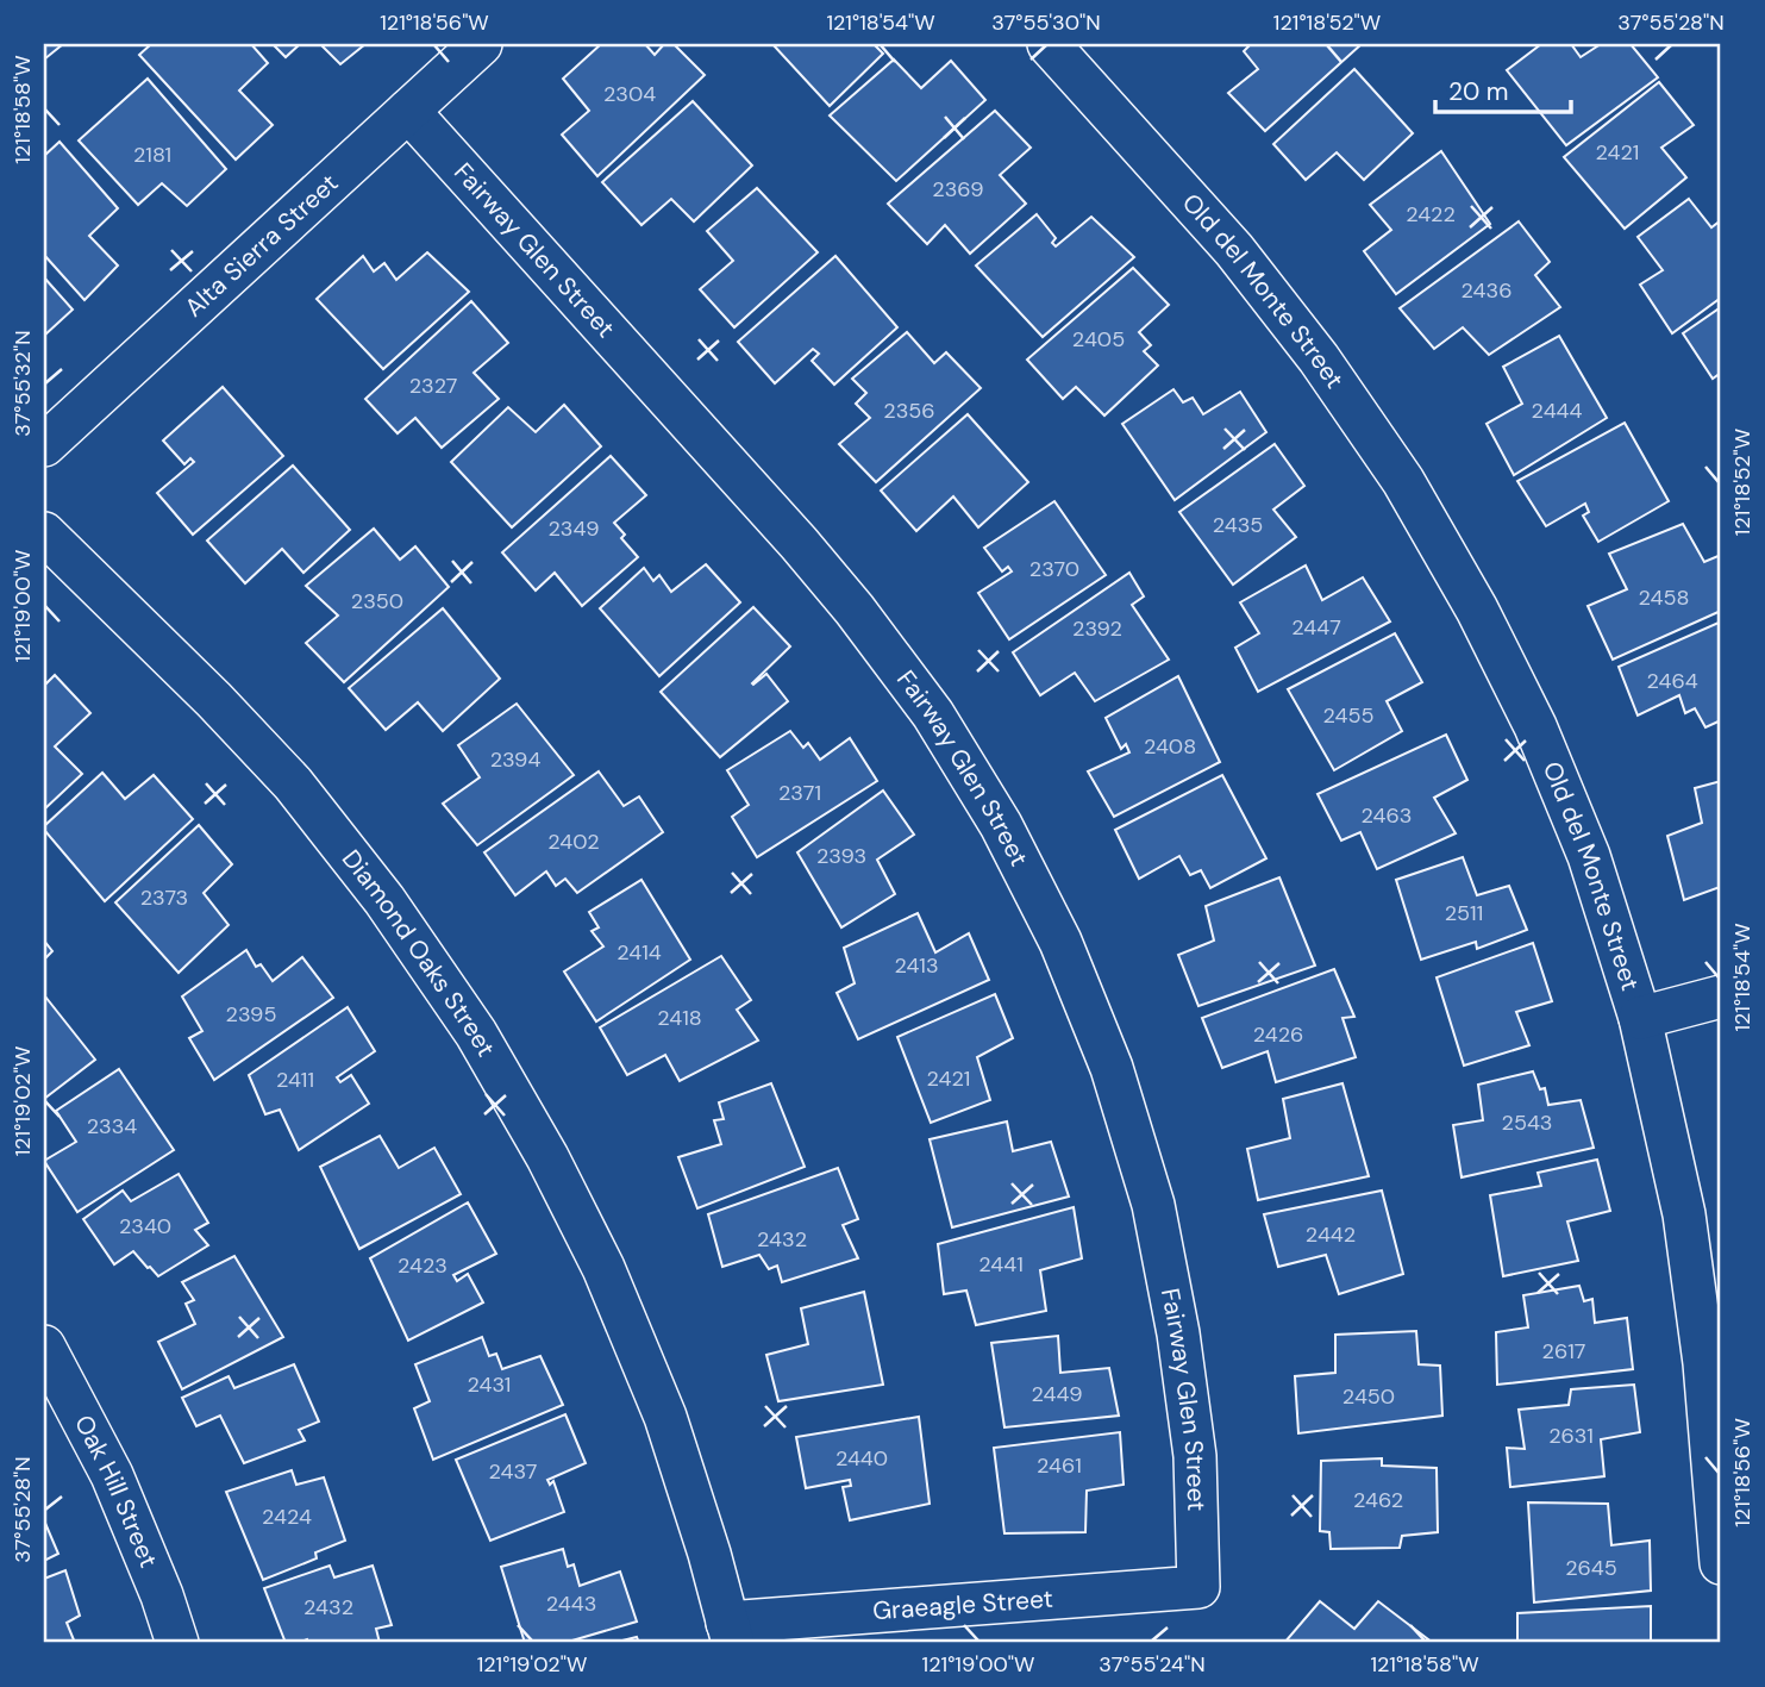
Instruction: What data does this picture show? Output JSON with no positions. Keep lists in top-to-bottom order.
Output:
{
  "streets": {
    "street": [
      "Alta Sierra Street",
      "Fairway Glen Street",
      "Old del Monte Street",
      "Diamond Oaks Street",
      "Oak Hill Street",
      "Graeagle Street"
    ]
  },
  "crossings": [
    ["Alta Sierra Street", "Fairway Glen Street"],
    ["Fairway Glen Street", "Graeagle Street"],
    ["Diamond Oaks Street", "Graeagle Street"]
  ],
  "house_numbers": [
    "2304",
    "2421",
    "2181",
    "2369",
    "2422",
    "2436",
    "2405",
    "2327",
    "2356",
    "2444",
    "2435",
    "2349",
    "2370",
    "2458",
    "2350",
    "2447",
    "2392",
    "2464",
    "2455",
    "2408",
    "2394",
    "2371",
    "2463",
    "2402",
    "2393",
    "2373",
    "2511",
    "2414",
    "2413",
    "2395",
    "2418",
    "2426",
    "2421",
    "2411",
    "2543",
    "2334",
    "2340",
    "2442",
    "2432",
    "2441",
    "2423",
    "2617",
    "2431",
    "2449",
    "2450",
    "2631",
    "2440",
    "2461",
    "2437",
    "2462",
    "2424",
    "2645",
    "2443",
    "2432"
  ],
  "scale_bar": "20 m",
  "coordinates": [
    "121°18'56\"W",
    "121°18'54\"W",
    "37°55'30\"N",
    "121°18'52\"W",
    "37°55'28\"N",
    "121°18'58\"W",
    "37°55'32\"N",
    "121°19'00\"W",
    "121°19'02\"W",
    "37°55'24\"N"
  ]
}
